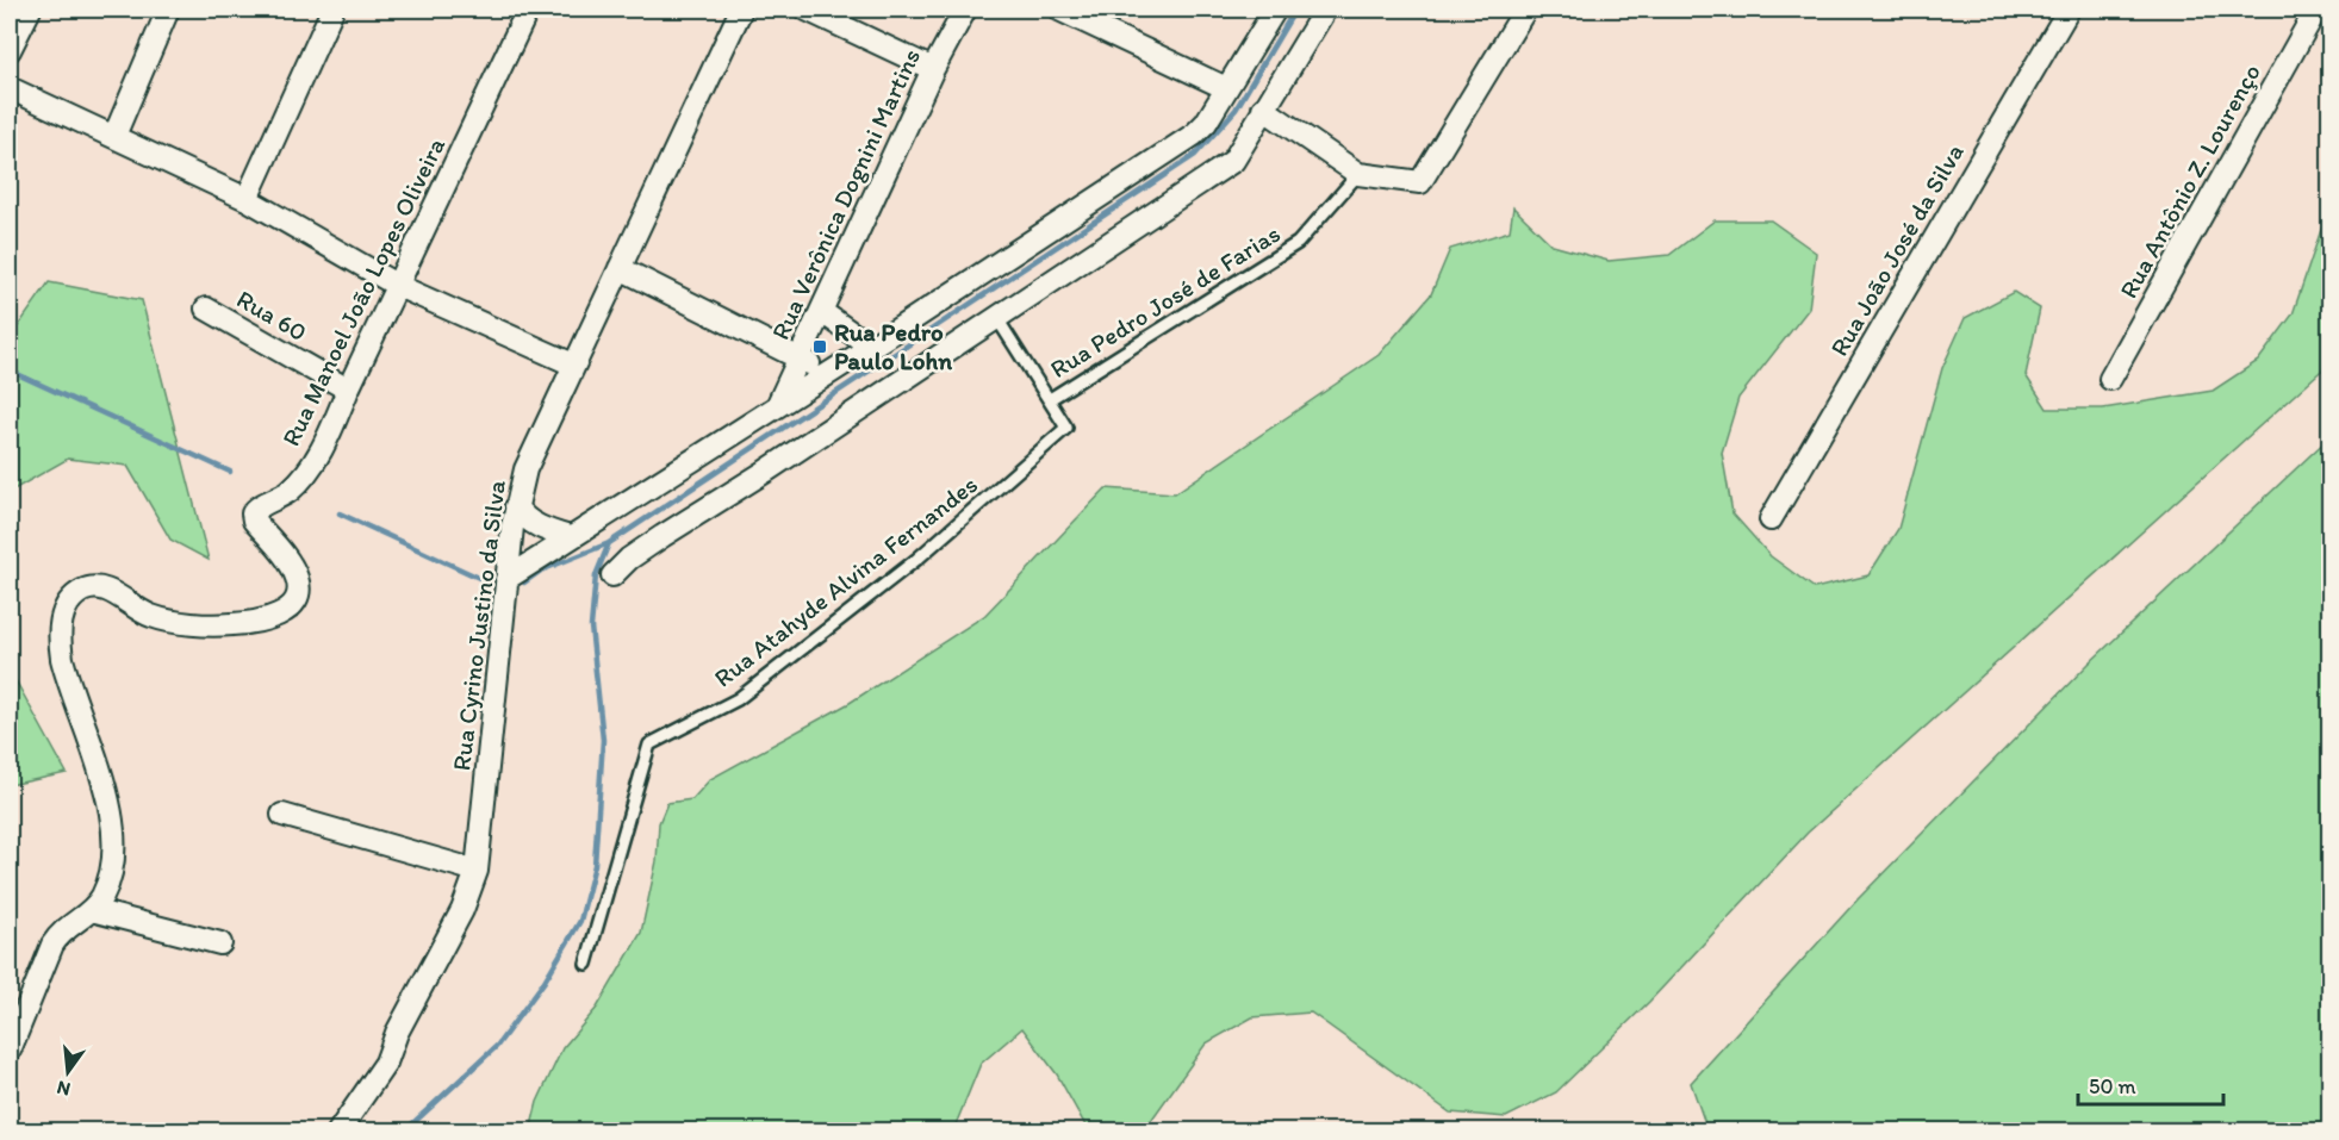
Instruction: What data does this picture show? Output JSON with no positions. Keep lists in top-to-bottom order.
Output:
{
  "streets": {
    "street": [
      "Rua Antônio Z. Lourenço",
      "Rua Verônica Dognini Martins",
      "Rua João José da Silva",
      "Rua Manoel João Lopes Oliveira",
      "Rua 60",
      "Rua Cyrino Justino da Silva"
    ],
    "lane": ["Rua Pedro José de Farias", "Rua Atahyde Alvina Fernandes"]
  },
  "crossings": [
    ["Rua Manoel João Lopes Oliveira", "Rua 60"],
    ["Rua Pedro José de Farias", "Rua Atahyde Alvina Fernandes"]
  ],
  "places": {
    "transit": ["Rua Pedro Paulo Lohn"]
  },
  "scale_bar": "50 m",
  "north": "bottom"
}
